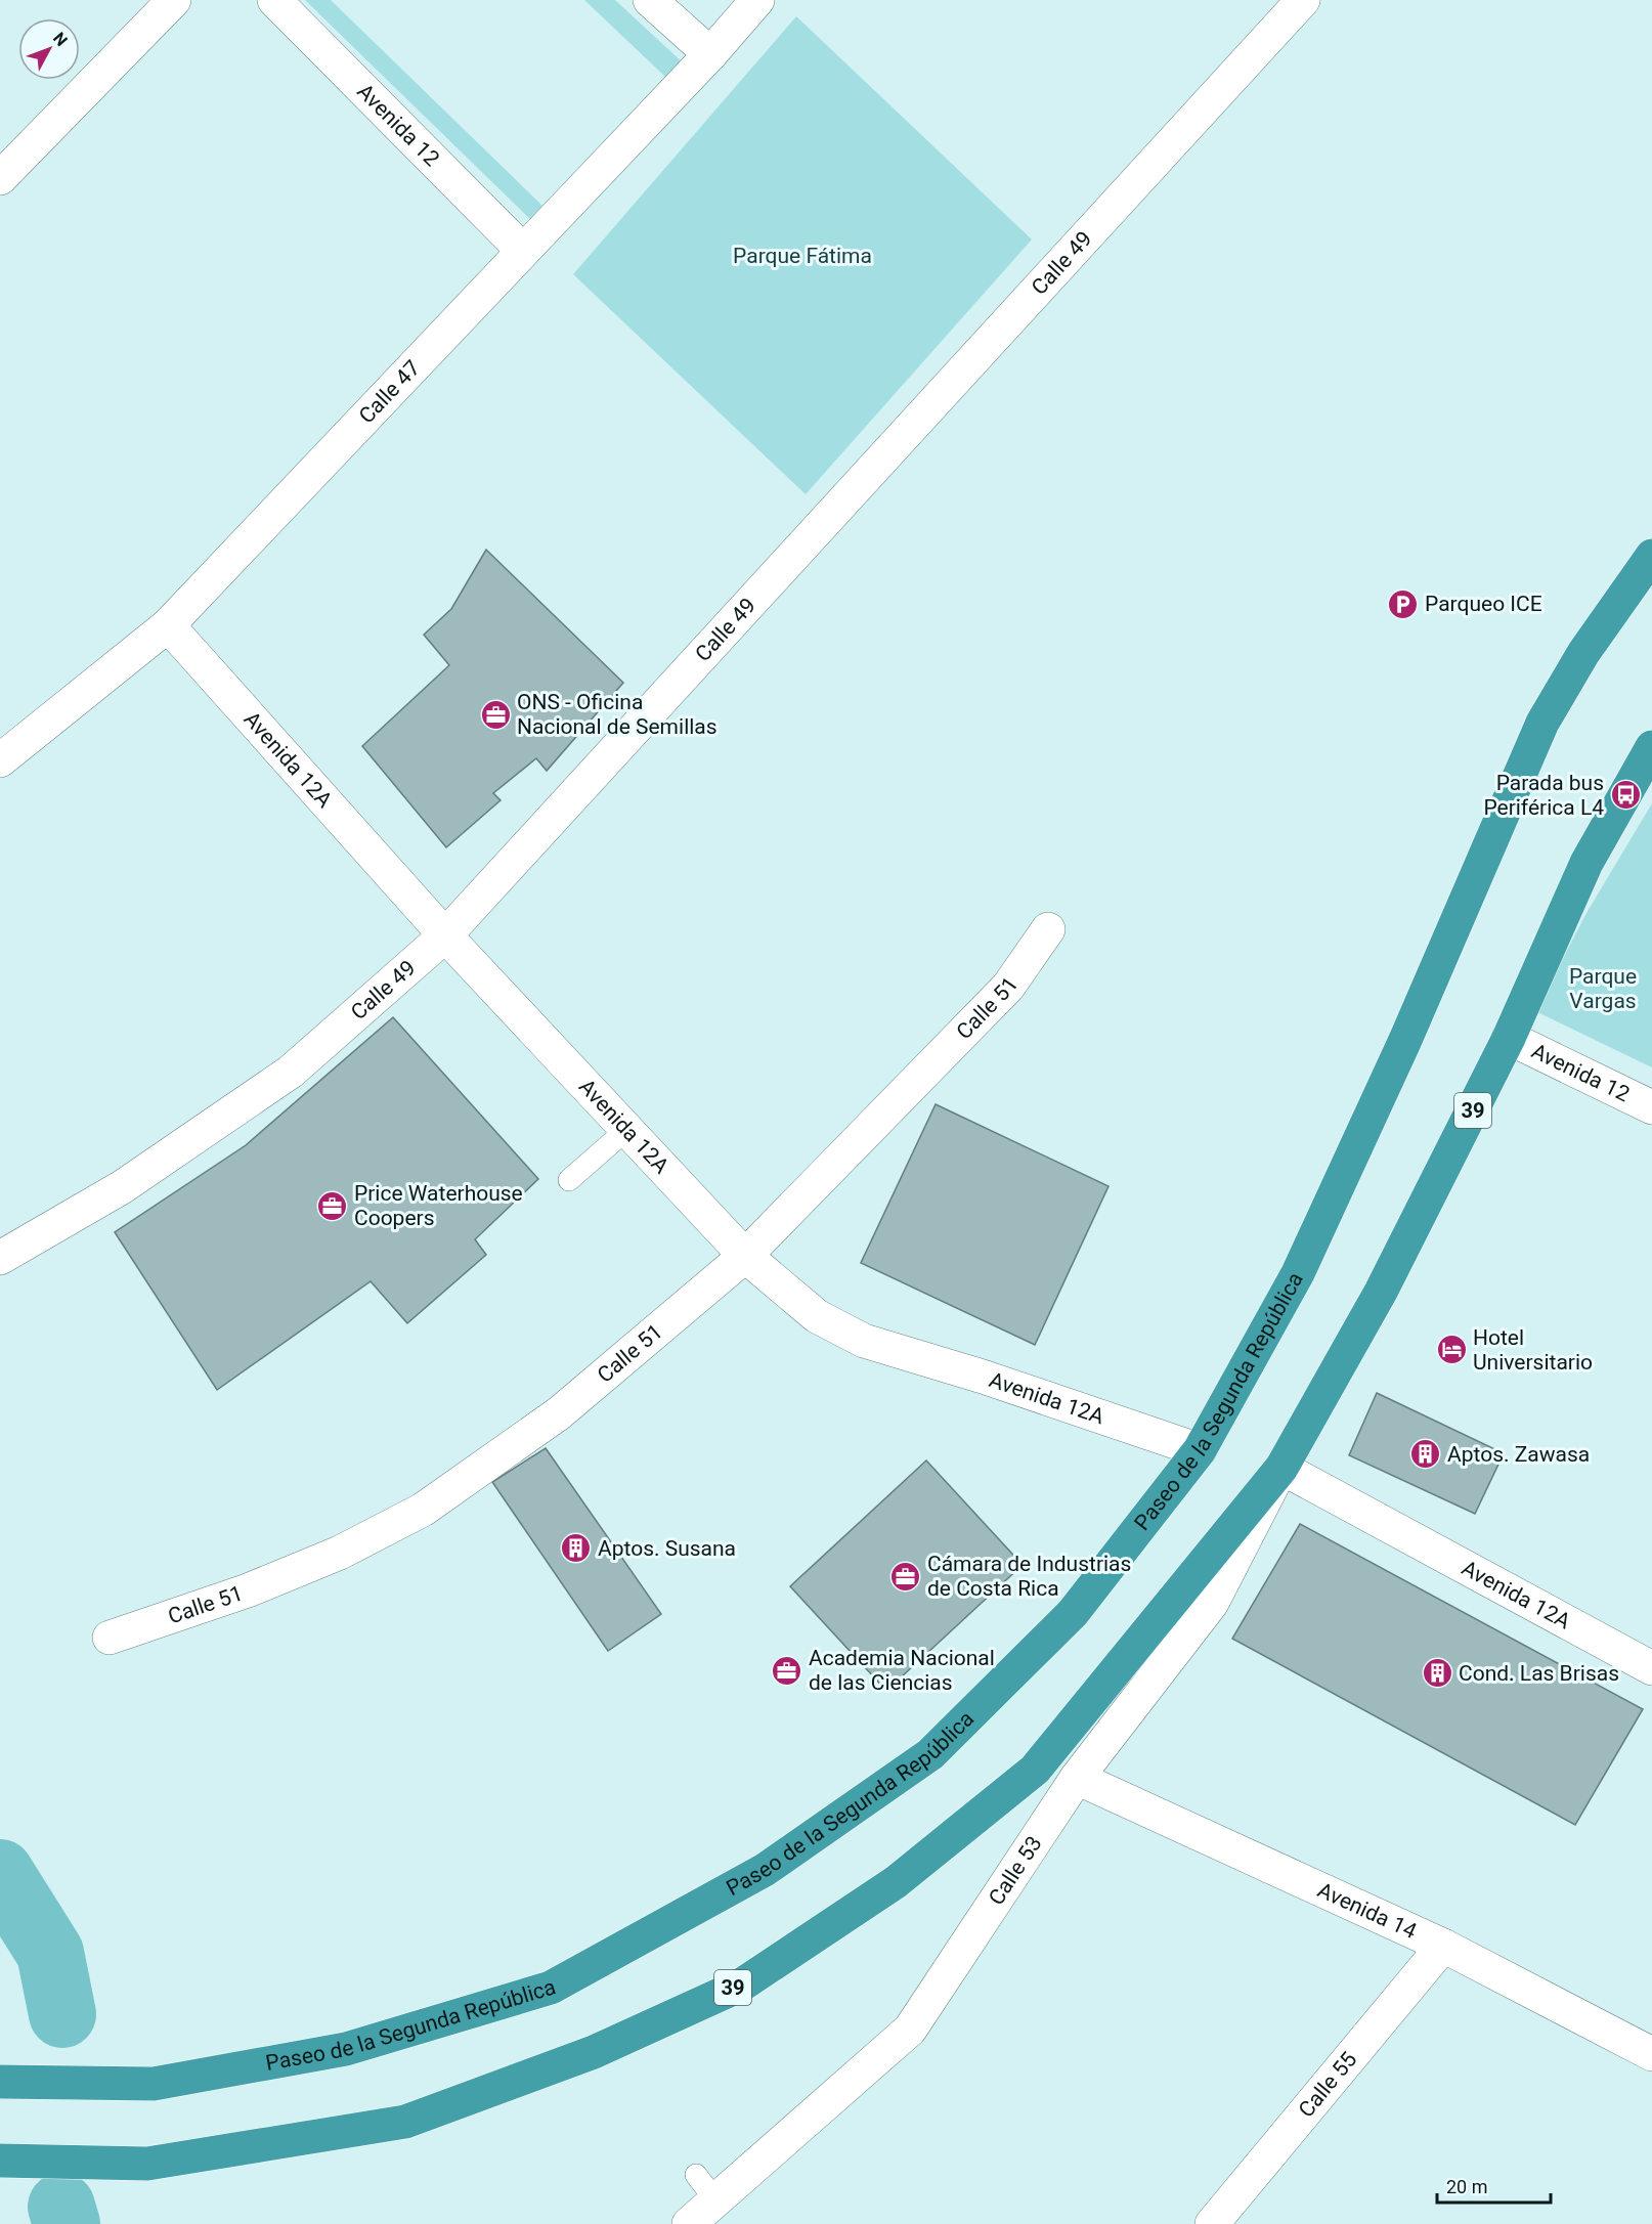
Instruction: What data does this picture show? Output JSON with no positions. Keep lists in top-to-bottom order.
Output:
{
  "streets": {
    "highway": ["39", "Paseo de la Segunda República"],
    "street": [
      "Avenida 12",
      "Calle 49",
      "Calle 47",
      "Avenida 12A",
      "Calle 51",
      "Calle 53",
      "Avenida 14",
      "Calle 55"
    ]
  },
  "crossings": [
    ["Avenida 12", "Calle 47"],
    ["Avenida 12", "39"],
    ["Calle 49", "Avenida 12A"],
    ["Calle 47", "Avenida 12A"],
    ["Avenida 12A", "Calle 51"],
    ["Avenida 12A", "39"],
    ["Avenida 12A", "Paseo de la Segunda República"],
    ["Avenida 12A", "Calle 53"],
    ["39", "Calle 53"],
    ["Calle 53", "Avenida 14"],
    ["Avenida 14", "Calle 55"]
  ],
  "parks": ["Parque Fátima", "Parque Vargas"],
  "places": {
    "parking": ["Parqueo ICE"],
    "office": [
      "ONS - Oficina Nacional de Semillas",
      "Price Waterhouse Coopers",
      "Cámara de Industrias de Costa Rica",
      "Academia Nacional de las Ciencias"
    ],
    "bus stop": ["Parada bus Periférica L4"],
    "hotel": ["Hotel Universitario"],
    "building": ["Aptos. Zawasa", "Aptos. Susana", "Cond. Las Brisas"]
  },
  "scale_bar": "20 m",
  "north": "top right"
}
